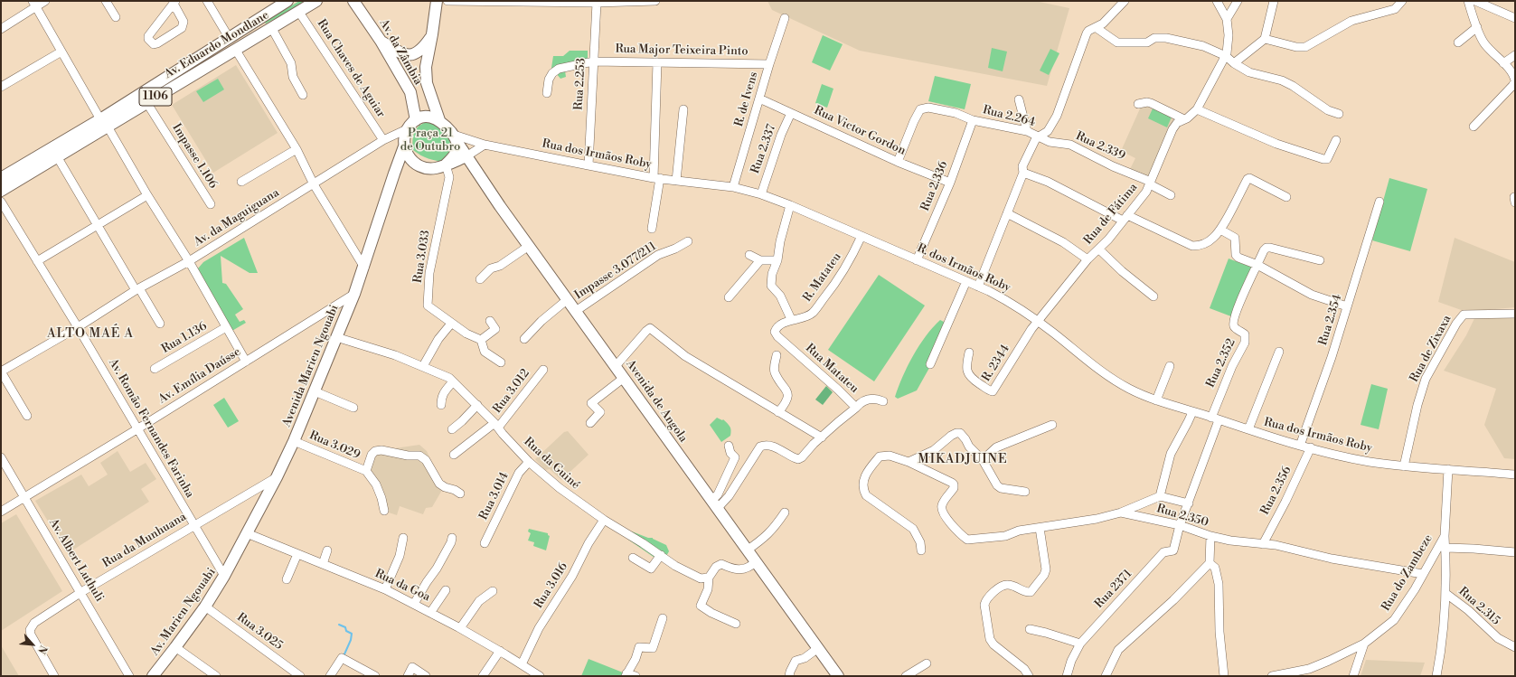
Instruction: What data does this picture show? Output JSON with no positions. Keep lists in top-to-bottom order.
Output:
{
  "streets": {
    "main road": [
      "Av. Eduardo Mondlane",
      "Av. da Zâmbia",
      "1106",
      "Avenida Marien Ngouabi",
      "Avenida de Angola",
      "Av. Marien Ngouabi"
    ],
    "street": [
      "Rua Major Teixeira Pinto",
      "Rua Chaves de Aguiar",
      "Rua 2.253",
      "R. de Ivens",
      "Rua 2.264",
      "Rua Victor Gordon",
      "Rua 2.339",
      "Rua 2.337",
      "Rua dos Irmãos Roby",
      "Impasse 1.106",
      "Rua 2.336",
      "Rua de Fátima",
      "Av. da Maguiguana",
      "Rua 3.033",
      "R. dos Irmãos Roby",
      "Impasse 3.077/211",
      "R. Matateu",
      "Rua 2.354",
      "Rua 1.136",
      "Rua de Zixaxa",
      "R. 2344",
      "Rua 2.352",
      "Rua Matateu",
      "Av. Emília Daússe",
      "Rua 3.012",
      "Av. Romão Fernandes Farinha",
      "Rua 3.029",
      "Rua da Guiné",
      "Rua 2.356",
      "Rua 3.014",
      "Rua 2.350",
      "Rua da Munhuana",
      "Av. Albert Luthuli",
      "Rua do Zambeze",
      "Rua da Goa",
      "Rua 3.016",
      "Rua 2371",
      "Rua 2.315",
      "Rua 3.025"
    ]
  },
  "crossings": [
    ["Av. Eduardo Mondlane", "Rua Chaves de Aguiar"],
    ["Av. Eduardo Mondlane", "Impasse 1.106"],
    ["Rua Major Teixeira Pinto", "Rua 2.253"],
    ["Rua Major Teixeira Pinto", "R. de Ivens"],
    ["Av. da Zâmbia", "Rua dos Irmãos Roby"],
    ["Av. da Zâmbia", "Av. da Maguiguana"],
    ["Av. da Zâmbia", "Rua 3.033"],
    ["Av. da Zâmbia", "Avenida Marien Ngouabi"],
    ["Av. da Zâmbia", "Avenida de Angola"],
    ["Rua Chaves de Aguiar", "Av. da Maguiguana"],
    ["Rua 2.253", "Rua dos Irmãos Roby"],
    ["R. de Ivens", "Rua Victor Gordon"],
    ["R. de Ivens", "Rua dos Irmãos Roby"],
    ["R. de Ivens", "R. dos Irmãos Roby"],
    ["Rua 2.264", "Rua Victor Gordon"],
    ["Rua 2.264", "Rua 2.339"],
    ["Rua 2.264", "Rua 2.336"],
    ["Rua Victor Gordon", "Rua 2.337"],
    ["Rua Victor Gordon", "Rua 2.336"],
    ["Rua 2.339", "Rua de Fátima"],
    ["Rua 2.337", "R. dos Irmãos Roby"],
    ["Rua dos Irmãos Roby", "Av. da Maguiguana"],
    ["Rua dos Irmãos Roby", "Rua 3.033"],
    ["Rua dos Irmãos Roby", "R. dos Irmãos Roby"],
    ["Rua dos Irmãos Roby", "Rua 2.354"],
    ["Rua dos Irmãos Roby", "Rua de Zixaxa"],
    ["Rua dos Irmãos Roby", "Rua 2.352"],
    ["Rua dos Irmãos Roby", "Avenida Marien Ngouabi"],
    ["Rua dos Irmãos Roby", "Avenida de Angola"],
    ["Rua dos Irmãos Roby", "Rua 2.356"],
    ["Rua dos Irmãos Roby", "Rua do Zambeze"],
    ["Rua 2.336", "R. dos Irmãos Roby"],
    ["Rua de Fátima", "R. dos Irmãos Roby"],
    ["Rua de Fátima", "R. 2344"],
    ["Av. da Maguiguana", "Rua 3.033"],
    ["Av. da Maguiguana", "Avenida Marien Ngouabi"],
    ["Av. da Maguiguana", "Avenida de Angola"],
    ["Av. da Maguiguana", "Av. Romão Fernandes Farinha"],
    ["Rua 3.033", "Avenida Marien Ngouabi"],
    ["Rua 3.033", "Avenida de Angola"],
    ["R. dos Irmãos Roby", "R. Matateu"],
    ["R. dos Irmãos Roby", "R. 2344"],
    ["Impasse 3.077/211", "Avenida de Angola"],
    ["R. Matateu", "Rua Matateu"],
    ["Avenida Marien Ngouabi", "Av. Emília Daússe"],
    ["Avenida Marien Ngouabi", "Avenida de Angola"],
    ["Avenida Marien Ngouabi", "Rua 3.029"],
    ["Avenida Marien Ngouabi", "Rua da Guiné"],
    ["Avenida Marien Ngouabi", "Rua da Munhuana"],
    ["Avenida Marien Ngouabi", "Rua da Goa"],
    ["Avenida Marien Ngouabi", "Av. Marien Ngouabi"],
    ["Rua Matateu", "Avenida de Angola"],
    ["Av. Emília Daússe", "Av. Romão Fernandes Farinha"],
    ["Av. Emília Daússe", "Av. Albert Luthuli"],
    ["Rua 3.012", "Rua da Guiné"],
    ["Av. Romão Fernandes Farinha", "Rua da Munhuana"],
    ["Av. Romão Fernandes Farinha", "Av. Marien Ngouabi"],
    ["Rua da Guiné", "Rua 3.014"],
    ["Rua da Guiné", "Rua 3.016"],
    ["Rua 2.356", "Rua 2.350"],
    ["Rua 2.350", "Rua do Zambeze"],
    ["Rua 2.350", "Rua 2371"],
    ["Rua da Munhuana", "Av. Albert Luthuli"],
    ["Rua da Goa", "Rua 3.016"],
    ["Av. Marien Ngouabi", "Rua 3.025"]
  ],
  "districts": ["ALTO MAÉ A", "MIKADJUINE"],
  "parks": ["Praça 21 de Outubro"],
  "north": "bottom right"
}
